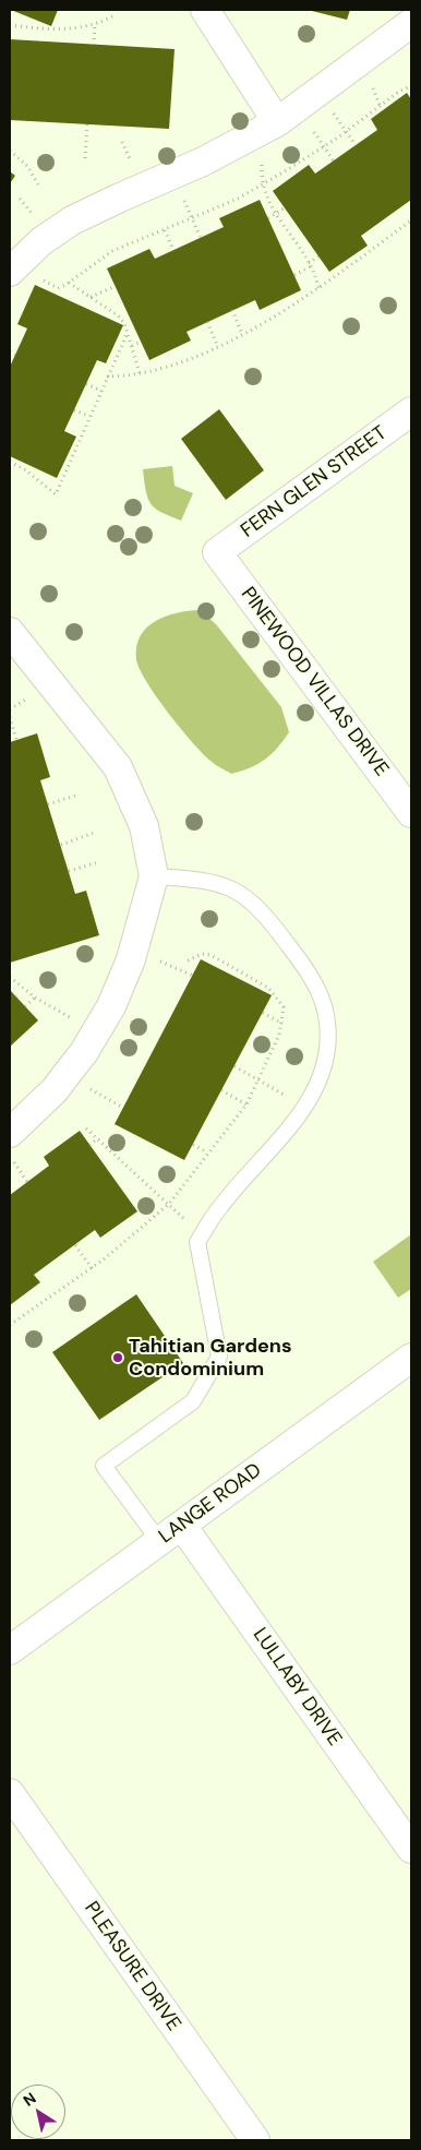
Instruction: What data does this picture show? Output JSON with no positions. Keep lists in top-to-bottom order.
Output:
{
  "streets": {
    "street": [
      "FERN GLEN STREET",
      "PINEWOOD VILLAS DRIVE",
      "LANGE ROAD",
      "LULLABY DRIVE",
      "PLEASURE DRIVE"
    ]
  },
  "crossings": [
    ["FERN GLEN STREET", "PINEWOOD VILLAS DRIVE"],
    ["LANGE ROAD", "LULLABY DRIVE"]
  ],
  "places": ["Tahitian Gardens Condominium"],
  "north": "top left"
}
